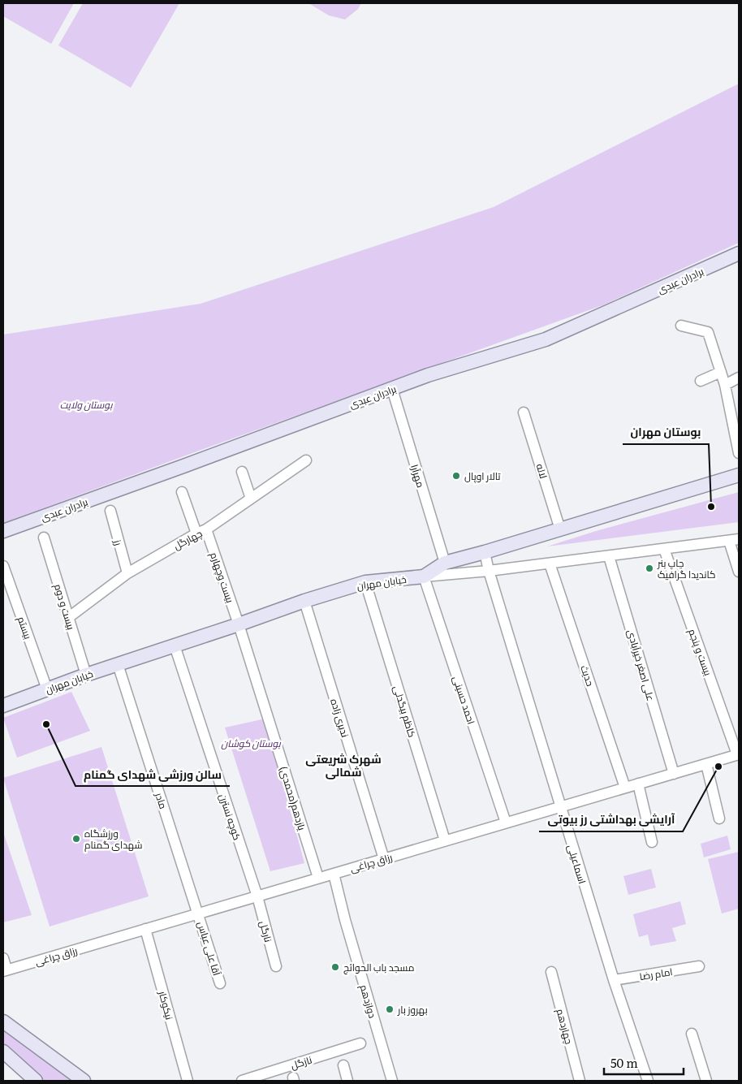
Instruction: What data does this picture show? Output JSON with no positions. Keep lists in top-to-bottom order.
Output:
{
  "streets": {
    "main road": ["برادران عبدی", "خیابان مهران"],
    "street": [
      "لاله",
      "مهرآرا",
      "چهارگل",
      "رز",
      "بیست وچهارم",
      "بیست و دوم",
      "بیستم",
      "بیست و پنجم",
      "علی اصغر خیرآبادی",
      "حدیث",
      "احمد حسینی",
      "کاظم بیگدلی",
      "ندیری زاده",
      "یازدهم(محمدی)",
      "مادر",
      "کوچه نسترن",
      "رزاق چراغی",
      "اسماعیلی",
      "نارگل",
      "آقا علی عباس",
      "امام رضا",
      "دوازدهم",
      "نیکوکار",
      "چهاردهم",
      "نازگل"
    ]
  },
  "crossings": [
    ["برادران عبدی", "مهرآرا"],
    ["لاله", "خیابان مهران"],
    ["مهرآرا", "خیابان مهران"],
    ["چهارگل", "رز"],
    ["چهارگل", "بیست وچهارم"],
    ["چهارگل", "بیست و دوم"],
    ["بیست وچهارم", "خیابان مهران"],
    ["بیست وچهارم", "یازدهم(محمدی)"],
    ["خیابان مهران", "بیست و دوم"],
    ["خیابان مهران", "بیستم"],
    ["خیابان مهران", "احمد حسینی"],
    ["خیابان مهران", "کاظم بیگدلی"],
    ["خیابان مهران", "ندیری زاده"],
    ["خیابان مهران", "یازدهم(محمدی)"],
    ["خیابان مهران", "مادر"],
    ["خیابان مهران", "کوچه نسترن"],
    ["خیابان مهران", "اسماعیلی"],
    ["بیست و پنجم", "رزاق چراغی"],
    ["علی اصغر خیرآبادی", "رزاق چراغی"],
    ["حدیث", "رزاق چراغی"],
    ["احمد حسینی", "رزاق چراغی"],
    ["کاظم بیگدلی", "رزاق چراغی"],
    ["ندیری زاده", "رزاق چراغی"],
    ["یازدهم(محمدی)", "رزاق چراغی"],
    ["مادر", "رزاق چراغی"],
    ["مادر", "آقا علی عباس"],
    ["کوچه نسترن", "رزاق چراغی"],
    ["کوچه نسترن", "نارگل"],
    ["رزاق چراغی", "اسماعیلی"],
    ["رزاق چراغی", "نارگل"],
    ["رزاق چراغی", "آقا علی عباس"],
    ["رزاق چراغی", "دوازدهم"],
    ["رزاق چراغی", "نیکوکار"],
    ["اسماعیلی", "امام رضا"]
  ],
  "districts": ["شهرک شریعتی شمالی"],
  "parks": ["بوستان ولایت", "بوستان کوشان"],
  "places": [
    "تالار اوپال",
    "بوستان مهران",
    "چاپ بنر کاندیدا گرافیک",
    "سالن ورزشی شهدای گمنام",
    "آرایشی بهداشتی رز بیوتی",
    "ورزشگاه شهدای گمنام",
    "مسجد باب الحوائج",
    "بهروز بار"
  ],
  "scale_bar": "50 m"
}
